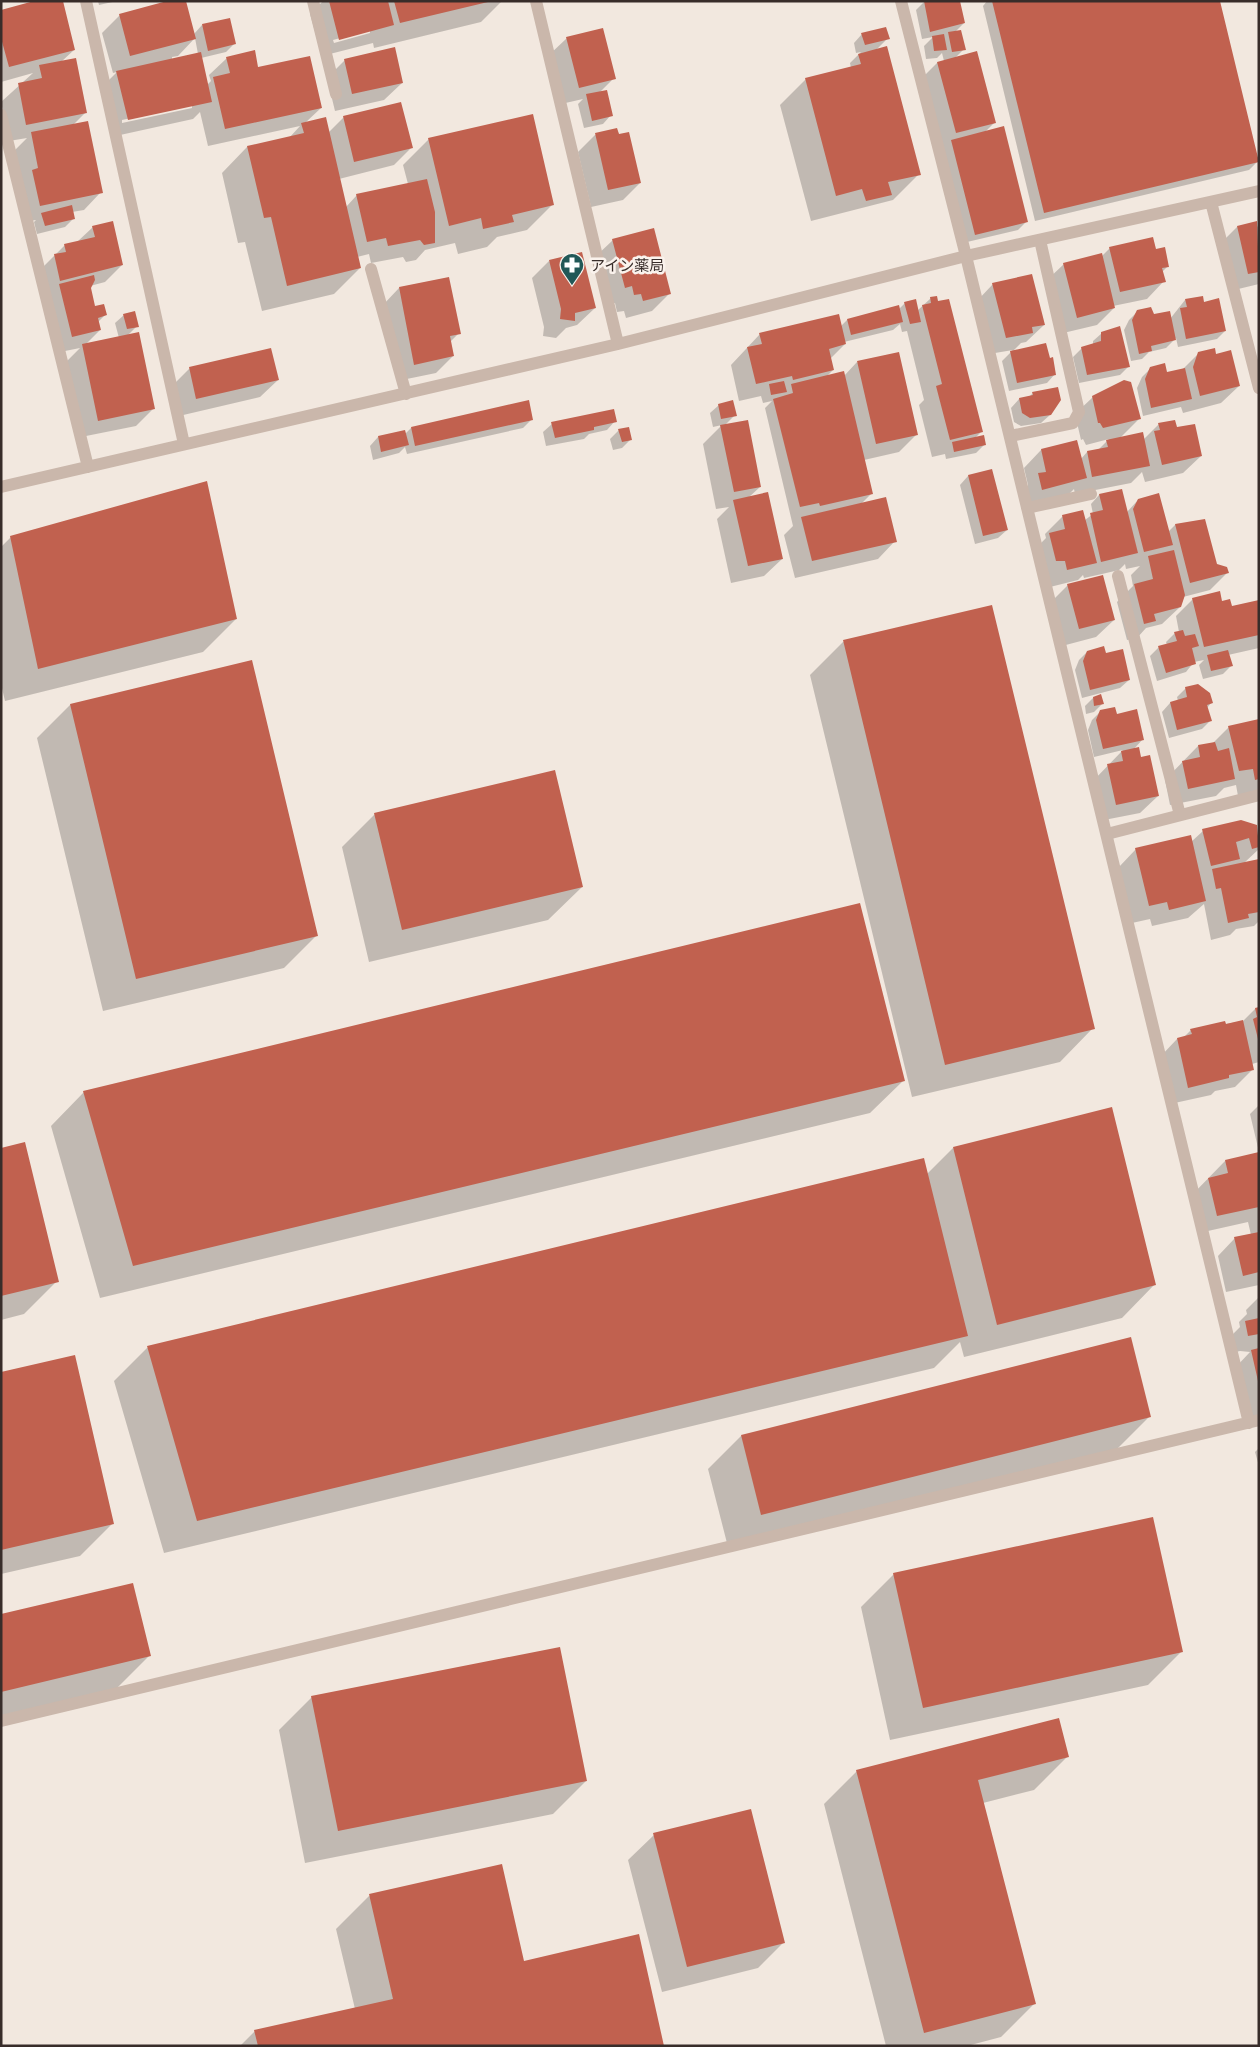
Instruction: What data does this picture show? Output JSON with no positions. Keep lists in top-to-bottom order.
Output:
{
  "places": {
    "pharmacy": ["アイン薬局"]
  }
}
